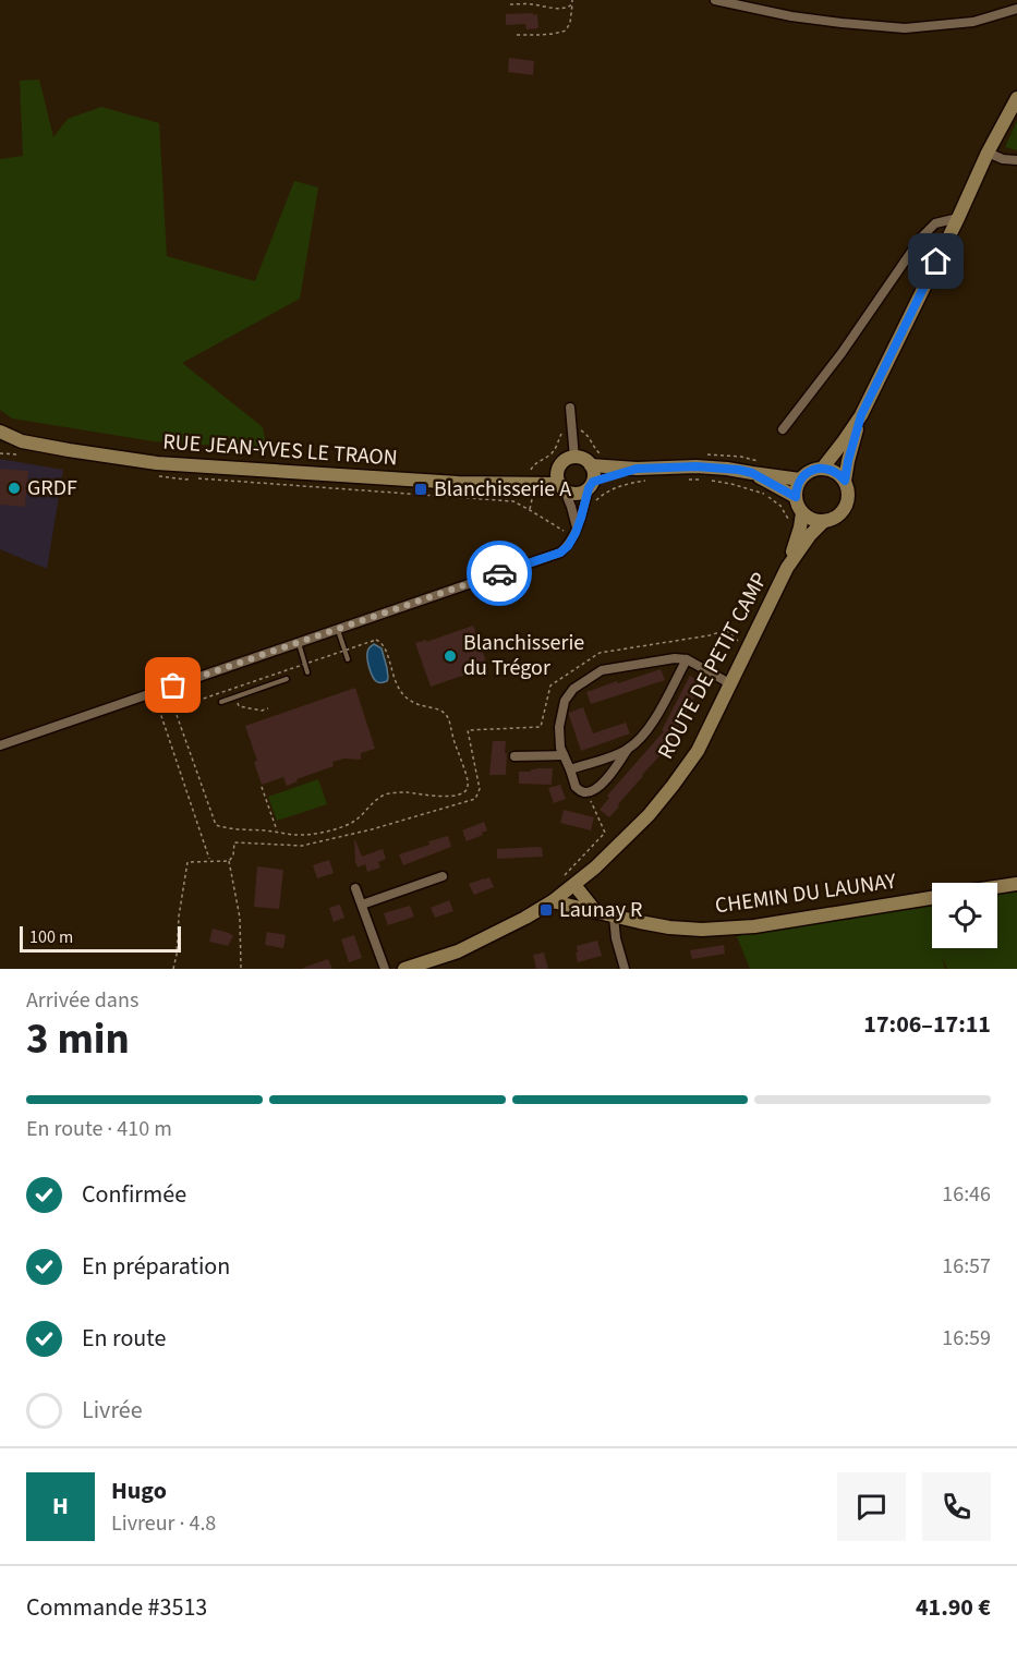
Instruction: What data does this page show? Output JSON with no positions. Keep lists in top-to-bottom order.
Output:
{
  "streets": {
    "main road": ["RUE JEAN-YVES LE TRAON", "ROUTE DE PETIT CAMP", "CHEMIN DU LAUNAY"]
  },
  "crossings": [
    ["ROUTE DE PETIT CAMP", "CHEMIN DU LAUNAY"]
  ],
  "places": {
    "other": ["GRDF", "Blanchisserie du Trégor"],
    "transit": ["Blanchisserie A", "Launay R"]
  },
  "scale_bar": "100 m",
  "page": {
    "scale": "100 m",
    "heading": ["3 min", "Arrivée dans", "17:06–17:11"],
    "panel": [
      "Hugo",
      "Livreur · 4.8",
      "Commande #3513",
      "41.90 €"
    ],
    "bar": "En route · 410 m",
    "list": [
      ["Confirmée", "16:46"],
      ["En préparation", "16:57"],
      ["En route", "16:59"],
      "Livrée"
    ],
    "round": "H"
  }
}
